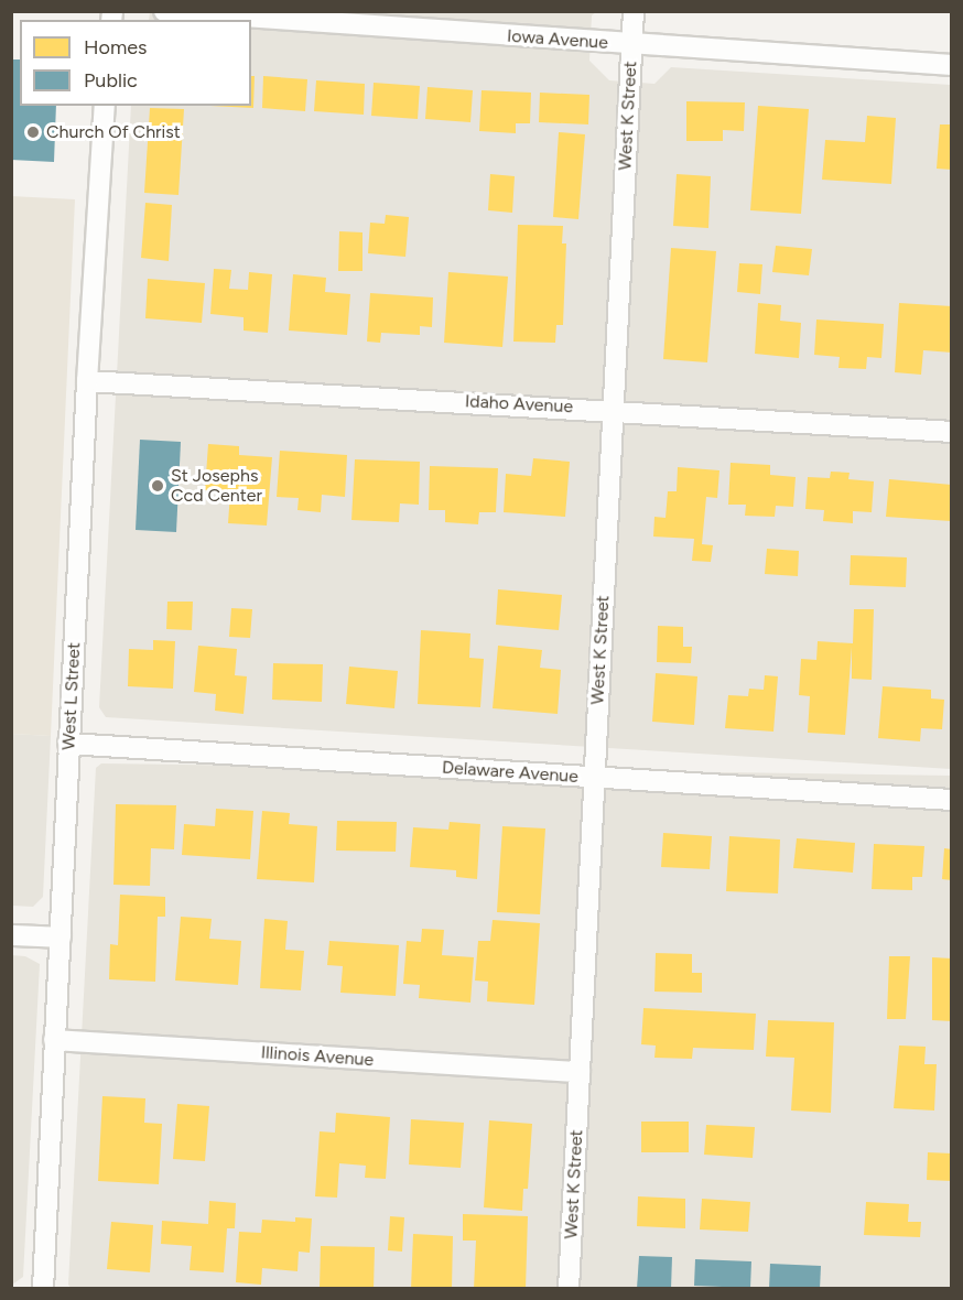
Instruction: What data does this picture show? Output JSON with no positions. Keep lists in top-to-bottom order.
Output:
{
  "streets": {
    "street": [
      "Iowa Avenue",
      "West K Street",
      "Idaho Avenue",
      "West L Street",
      "Delaware Avenue",
      "Illinois Avenue"
    ]
  },
  "crossings": [
    ["Iowa Avenue", "West K Street"],
    ["West K Street", "Idaho Avenue"],
    ["West K Street", "Delaware Avenue"],
    ["West K Street", "Illinois Avenue"],
    ["Idaho Avenue", "West L Street"],
    ["West L Street", "Delaware Avenue"],
    ["West L Street", "Illinois Avenue"]
  ],
  "places": ["Church Of Christ", "St Josephs Ccd Center"],
  "legend": ["Homes", "Public"]
}
